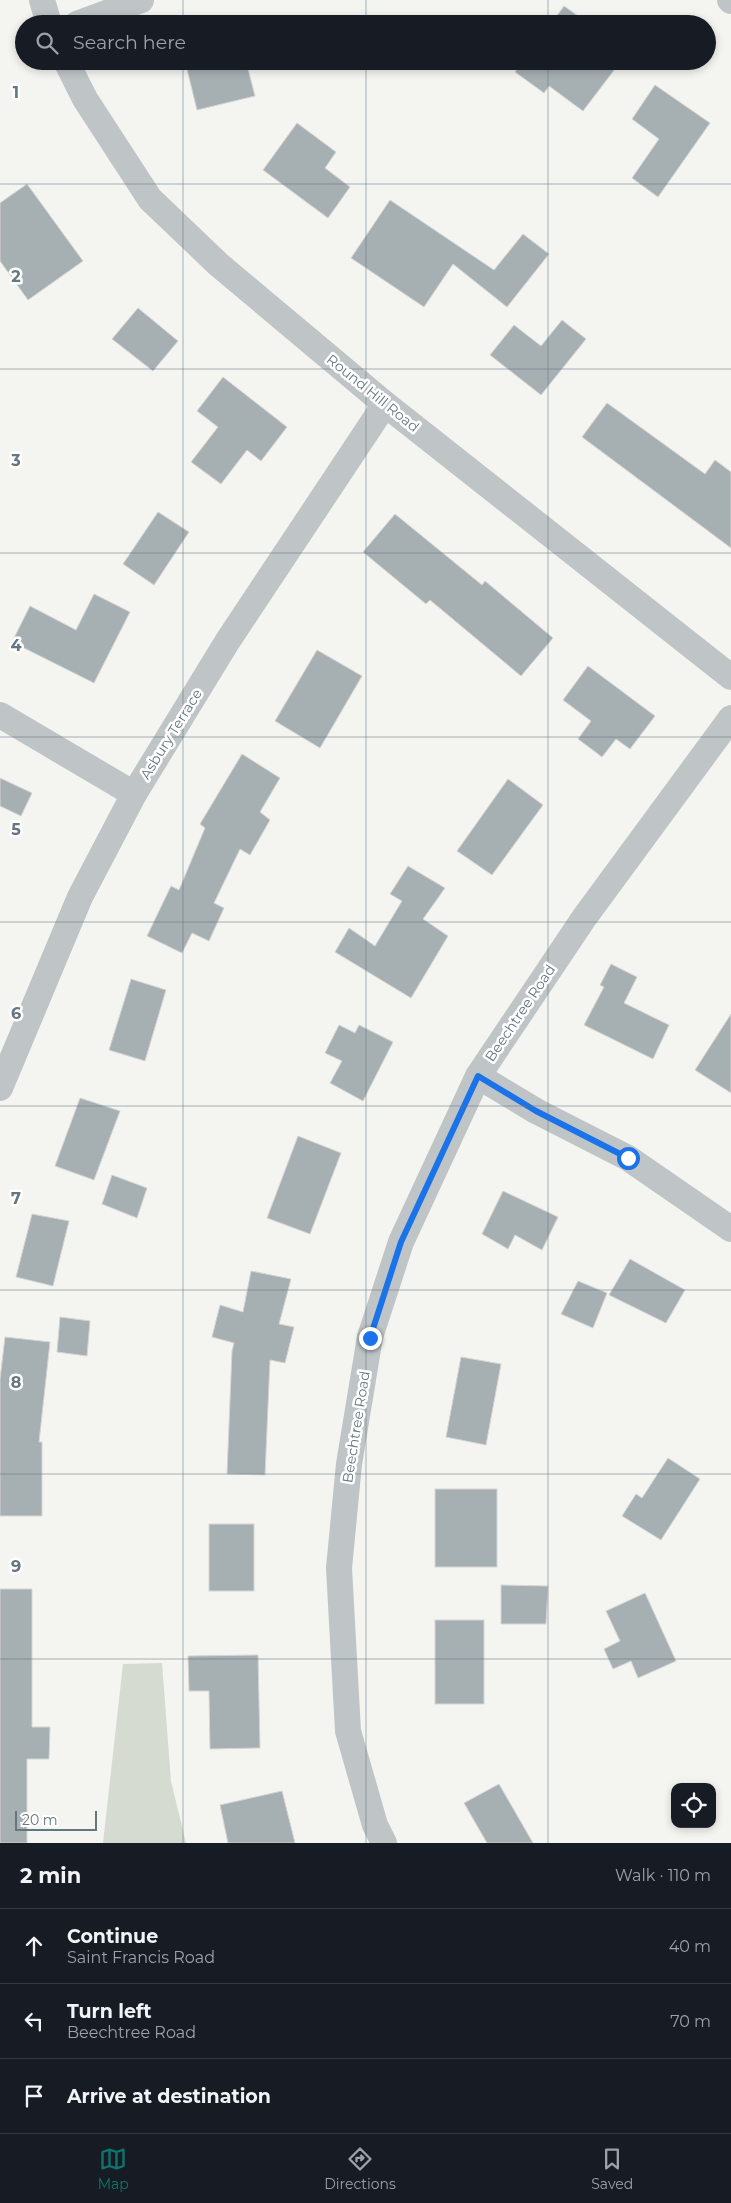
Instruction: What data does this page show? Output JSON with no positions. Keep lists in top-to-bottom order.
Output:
{
  "streets": {
    "street": ["Round Hill Road", "Asbury Terrace", "Beechtree Road"]
  },
  "crossings": [
    ["Round Hill Road", "Asbury Terrace"]
  ],
  "scale_bar": "20 m",
  "page": {
    "search": "Search here",
    "scale": "20 m",
    "heading": ["2 min", "Walk · 110 m"],
    "list": [
      ["Continue", "Saint Francis Road", "40 m"],
      ["Turn left", "Beechtree Road", "70 m"],
      "Arrive at destination"
    ],
    "nav": ["Map", "Directions", "Saved"]
  },
  "grid": {
    "rows": [
      "1",
      "2",
      "3",
      "4",
      "5",
      "6",
      "7",
      "8",
      "9"
    ]
  }
}
